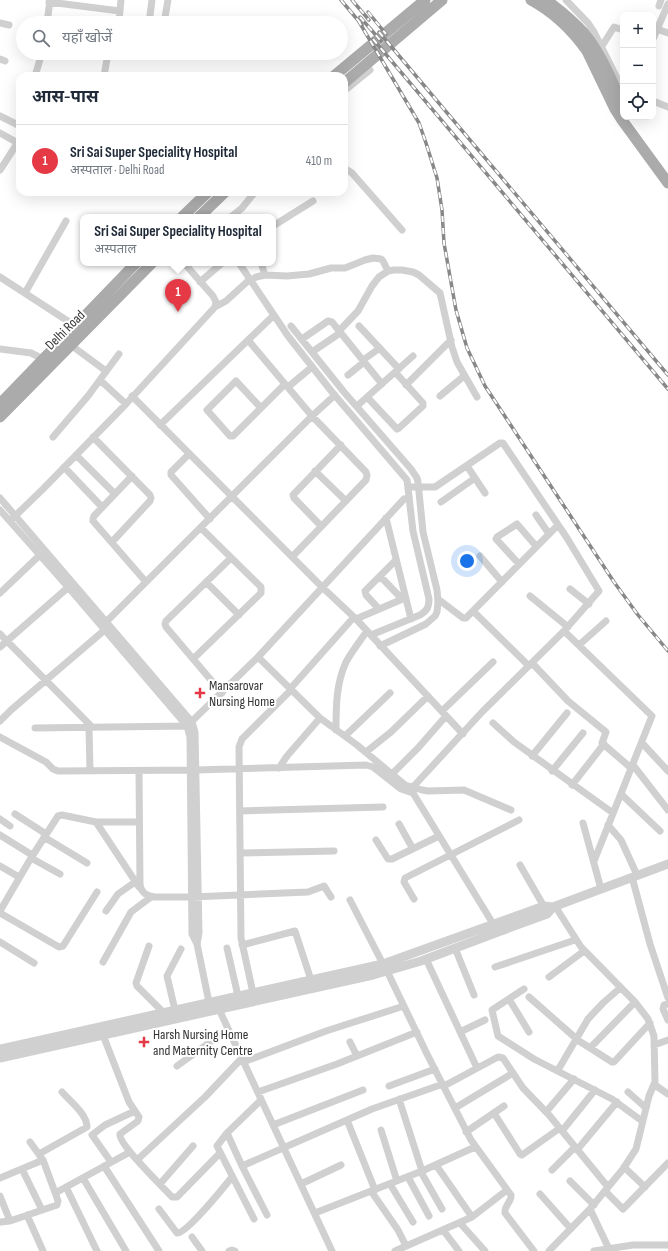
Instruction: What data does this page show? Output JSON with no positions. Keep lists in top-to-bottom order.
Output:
{
  "streets": {
    "main road": ["Delhi Road"]
  },
  "places": {
    "health": ["Mansarovar Nursing Home", "Harsh Nursing Home and Maternity Centre"]
  },
  "page": {
    "map_buttons": ["+", "−"],
    "search": "यहाँ खोजें",
    "heading": "आस-पास",
    "list": [
      {
        "mark": "1",
        "name": "Sri Sai Super Speciality Hospital",
        "note": "अस्पताल · Delhi Road",
        "value": "410 m"
      }
    ],
    "popup": ["Sri Sai Super Speciality Hospital", "अस्पताल"],
    "pins": "1"
  }
}
